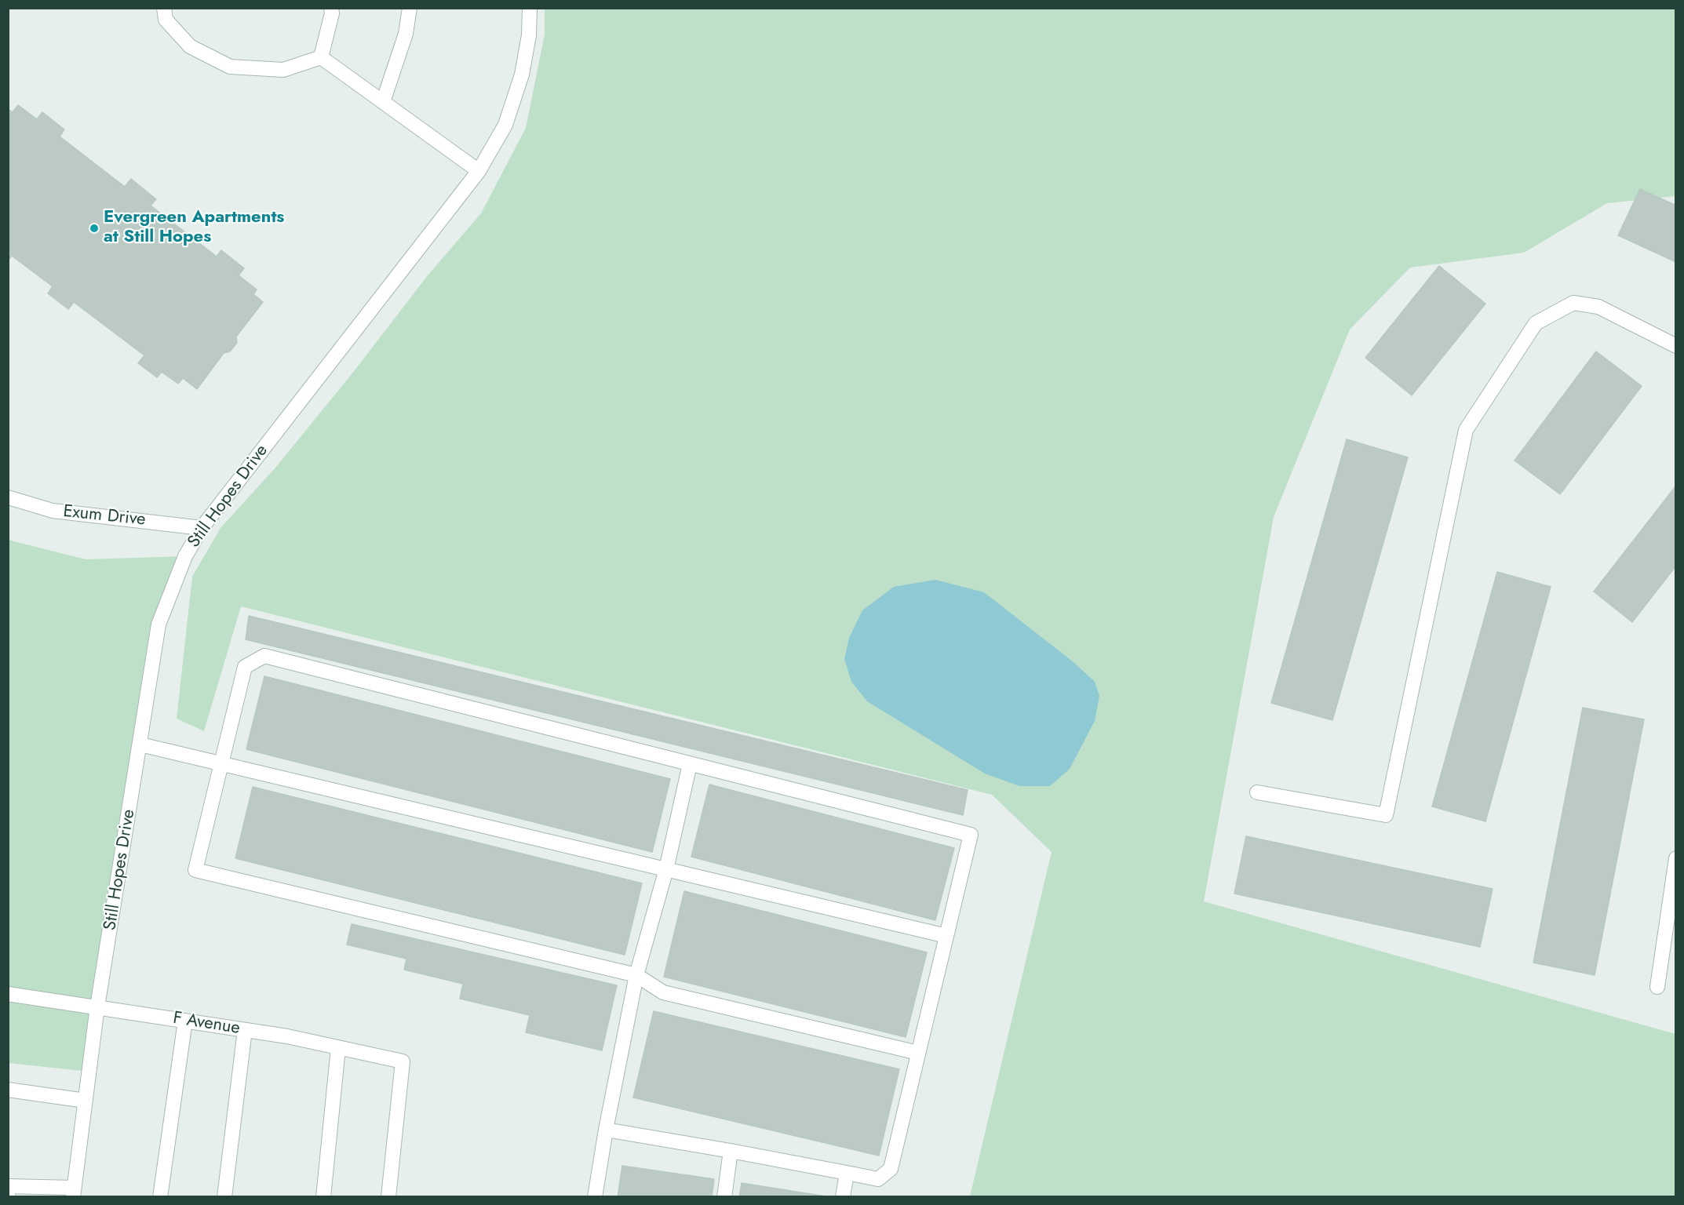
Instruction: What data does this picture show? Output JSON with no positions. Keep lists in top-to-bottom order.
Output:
{
  "streets": {
    "street": ["Still Hopes Drive", "Exum Drive", "F Avenue"]
  },
  "crossings": [
    ["Still Hopes Drive", "Exum Drive"],
    ["Still Hopes Drive", "F Avenue"]
  ],
  "places": ["Evergreen Apartments at Still Hopes"]
}
